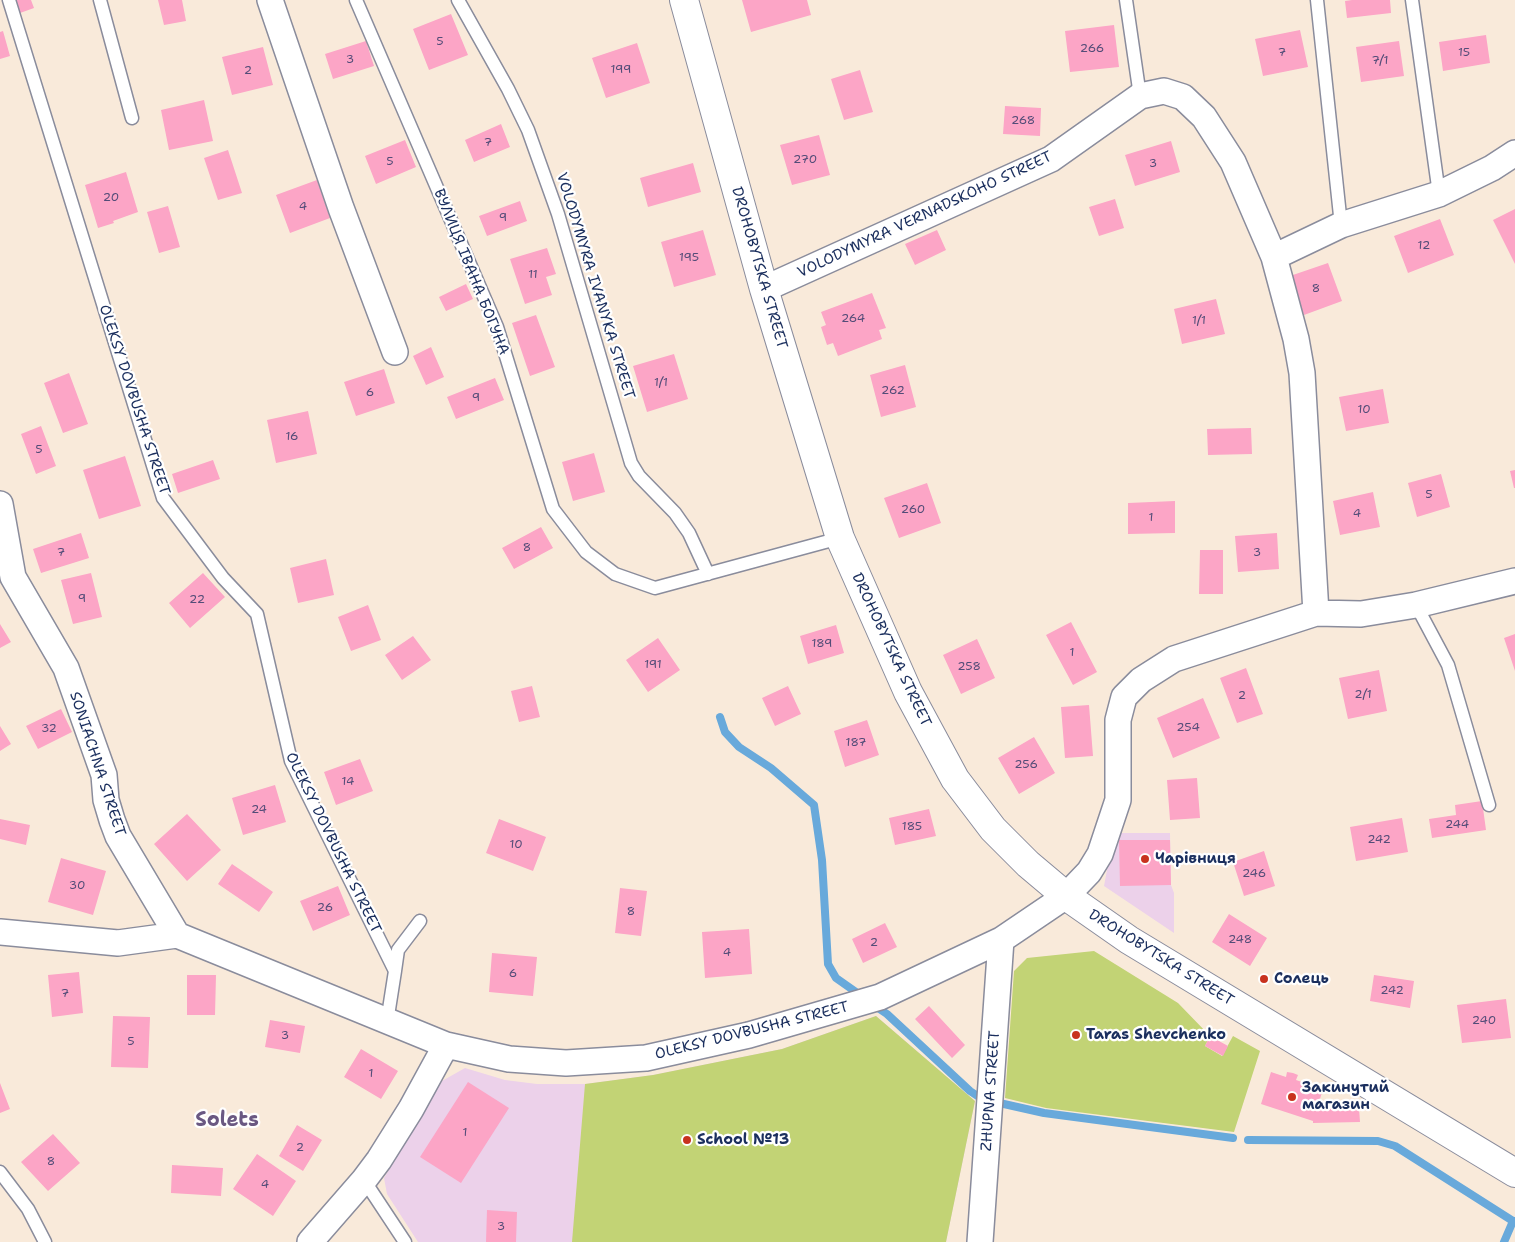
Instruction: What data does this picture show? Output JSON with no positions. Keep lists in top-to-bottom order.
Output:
{
  "streets": {
    "street": [
      "VOLODYMYRA VERNADSKOHO STREET",
      "DROHOBYTSKA STREET",
      "OLEKSY DOVBUSHA STREET",
      "SONIACHNA STREET",
      "ZHUPNA STREET"
    ],
    "lane": ["ВУЛИЦЯ ІВАНА БОГУНА", "VOLODYMYRA IVANYKA STREET"]
  },
  "crossings": [
    ["VOLODYMYRA VERNADSKOHO STREET", "DROHOBYTSKA STREET"],
    ["VOLODYMYRA VERNADSKOHO STREET", "OLEKSY DOVBUSHA STREET"],
    ["DROHOBYTSKA STREET", "OLEKSY DOVBUSHA STREET"],
    ["ВУЛИЦЯ ІВАНА БОГУНА", "VOLODYMYRA IVANYKA STREET"],
    ["OLEKSY DOVBUSHA STREET", "SONIACHNA STREET"],
    ["OLEKSY DOVBUSHA STREET", "ZHUPNA STREET"]
  ],
  "districts": ["Solets"],
  "places": [
    "Чарівниця",
    "Солець",
    "Taras Shevchenko",
    "Закинутий магазин",
    "School №13"
  ],
  "house_numbers": [
    "5",
    "266",
    "7",
    "15",
    "3",
    "7/1",
    "199",
    "2",
    "268",
    "7",
    "270",
    "5",
    "3",
    "20",
    "4",
    "9",
    "12",
    "195",
    "11",
    "8",
    "264",
    "1/1",
    "1/1",
    "262",
    "6",
    "9",
    "10",
    "16",
    "5",
    "5",
    "260",
    "4",
    "1",
    "8",
    "7",
    "3",
    "9",
    "22",
    "189",
    "1",
    "191",
    "258",
    "2/1",
    "2",
    "254",
    "32",
    "187",
    "256",
    "14",
    "24",
    "244",
    "185",
    "242",
    "10",
    "246",
    "30",
    "26",
    "8",
    "248",
    "2",
    "4",
    "6",
    "242",
    "7",
    "240",
    "3",
    "5",
    "1",
    "1",
    "2",
    "8",
    "4",
    "3"
  ]
}
